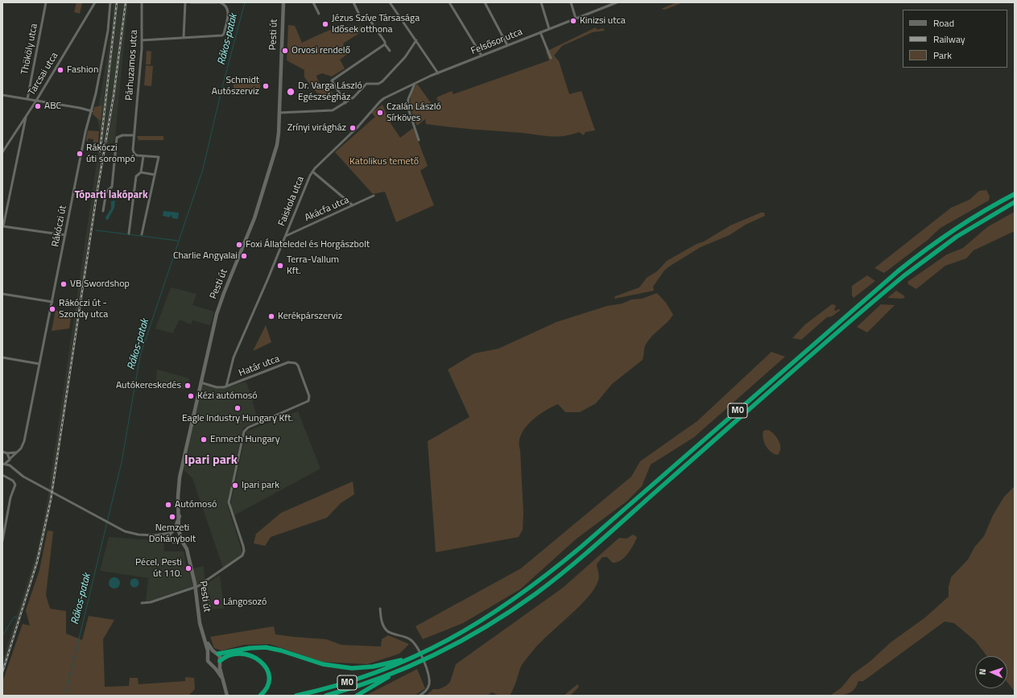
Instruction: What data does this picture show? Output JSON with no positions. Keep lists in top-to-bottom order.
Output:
{
  "streets": {
    "highway": ["M0"],
    "main road": ["Pesti út"],
    "street": [
      "Felsősor utca",
      "Thököly utca",
      "Párhuzamos utca",
      "Tarcsai utca",
      "Faiskola utca",
      "Akácfa utca",
      "Rákóczi út",
      "Határ utca"
    ]
  },
  "crossings": [
    ["Pesti út", "Határ utca"],
    ["Felsősor utca", "Faiskola utca"],
    ["Faiskola utca", "Akácfa utca"],
    ["Faiskola utca", "Határ utca"]
  ],
  "districts": ["Tóparti lakópark", "Ipari park"],
  "water": ["Rákos-patak"],
  "parks": ["Katolikus temető"],
  "places": [
    "Kinizsi utca",
    "Jézus Szíve Társasága Idősek otthona",
    "Orvosi rendelő",
    "Fashion",
    "Schmidt Autószerviz",
    "Dr. Varga László Egészségház",
    "ABC",
    "Czalán László Sírköves",
    "Zrínyi virágház",
    "Rákóczi úti sorompó",
    "Foxi Állateledel és Horgászbolt",
    "Charlie Angyalai",
    "Terra-Vallum Kft.",
    "VB Swordshop",
    "Rákóczi út - Szondy utca",
    "Kerékpárszerviz",
    "Autókereskedés",
    "Kézi autómosó",
    "Eagle Industry Hungary Kft.",
    "Enmech Hungary",
    "Ipari park",
    "Autómosó",
    "Nemzeti Dohánybolt",
    "Pécel, Pesti út 110.",
    "Lángosozó"
  ],
  "legend": ["Road", "Railway", "Park"],
  "north": "left"
}
